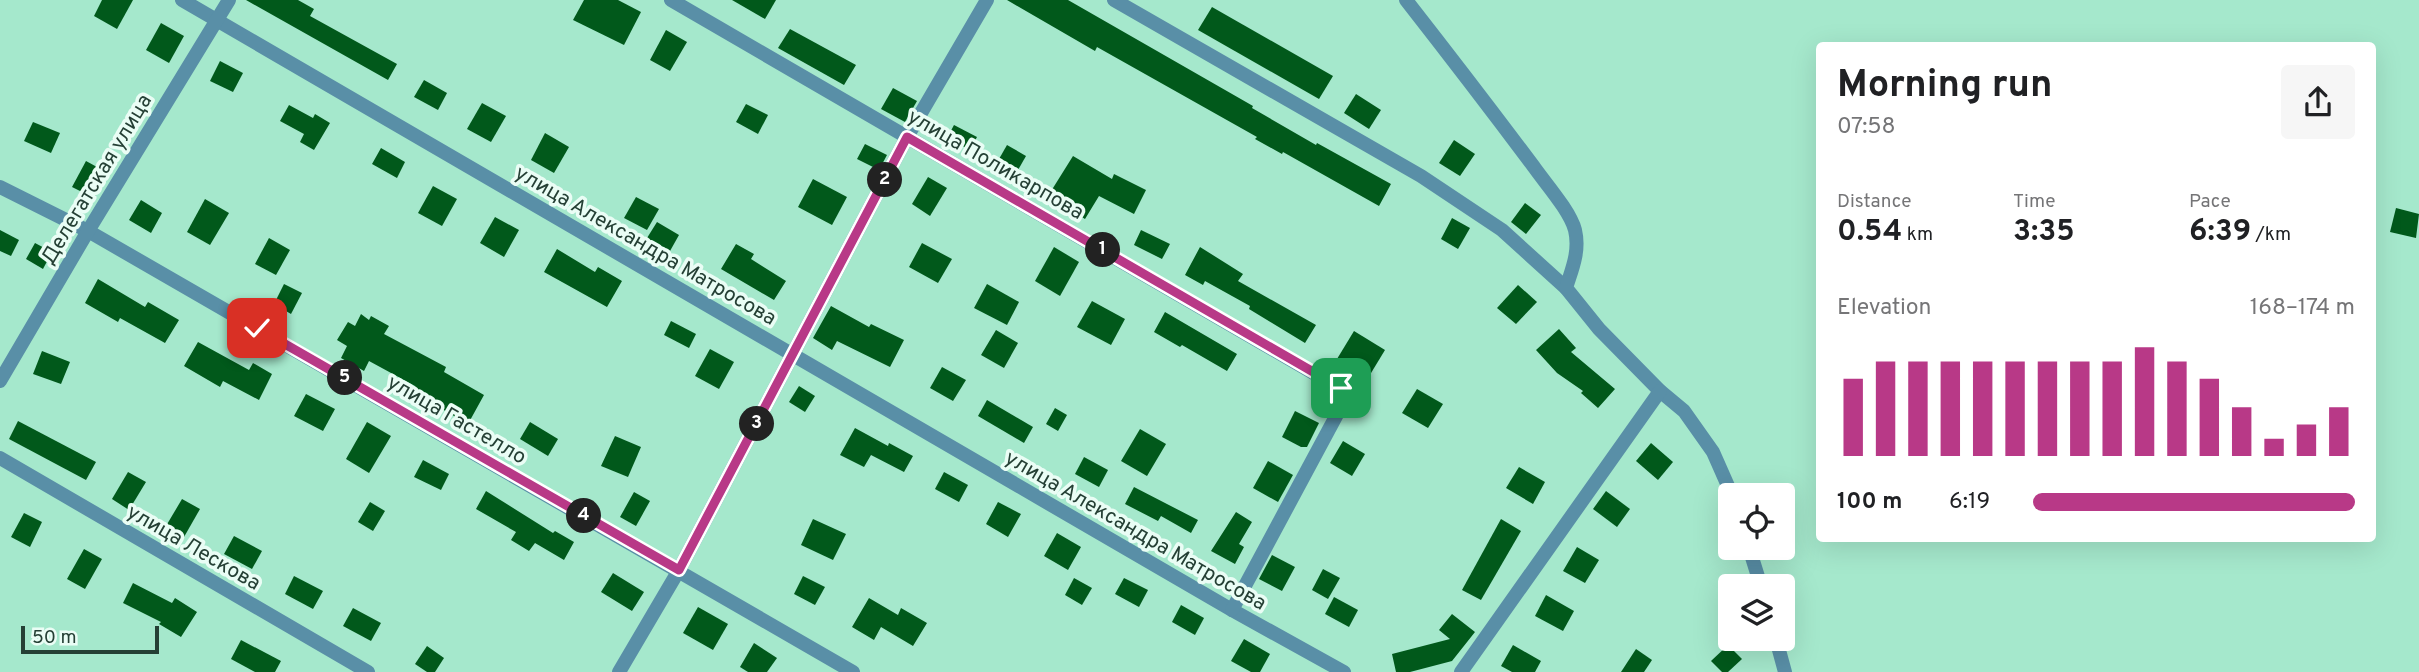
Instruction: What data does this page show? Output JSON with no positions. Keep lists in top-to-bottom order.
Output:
{
  "streets": {
    "street": [
      "улица Поликарпова",
      "Делегатская улица",
      "улица Александра Матросова",
      "улица Гастелло",
      "улица Лескова"
    ]
  },
  "crossings": [
    ["улица Поликарпова", "улица Александра Матросова"],
    ["Делегатская улица", "улица Александра Матросова"],
    ["Делегатская улица", "улица Гастелло"]
  ],
  "scale_bar": "50 m",
  "page": {
    "heading": ["Morning run", "07:58"],
    "stats": [
      ["Distance", "0.54 km"],
      ["Time", "3:35"],
      ["Pace", "6:39 /km"]
    ],
    "pins": [
      "2",
      "1",
      "5",
      "3",
      "4"
    ],
    "chart": ["Elevation", "168–174 m"],
    "list": [
      {
        "name": "100 m",
        "note": "6:19"
      }
    ],
    "scale": "50 m"
  }
}
